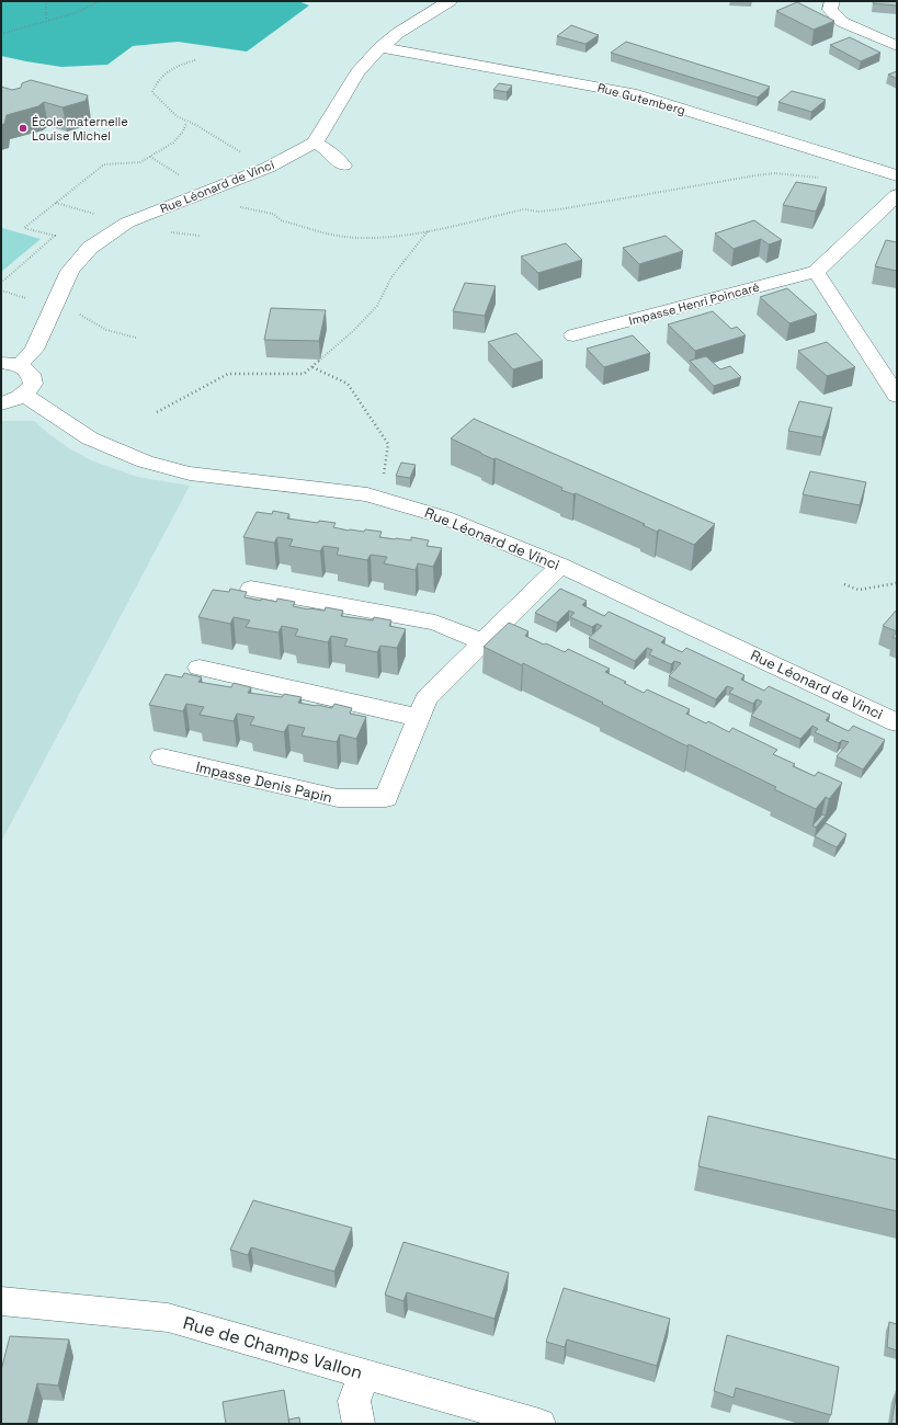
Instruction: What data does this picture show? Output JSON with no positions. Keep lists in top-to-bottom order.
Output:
{
  "streets": {
    "street": [
      "Rue Gutemberg",
      "Rue Léonard de Vinci",
      "Impasse Henri Poincaré",
      "Impasse Denis Papin",
      "Rue de Champs Vallon"
    ]
  },
  "crossings": [
    ["Rue Gutemberg", "Rue Léonard de Vinci"],
    ["Rue Léonard de Vinci", "Impasse Denis Papin"]
  ],
  "places": ["École maternelle Louise Michel"]
}
